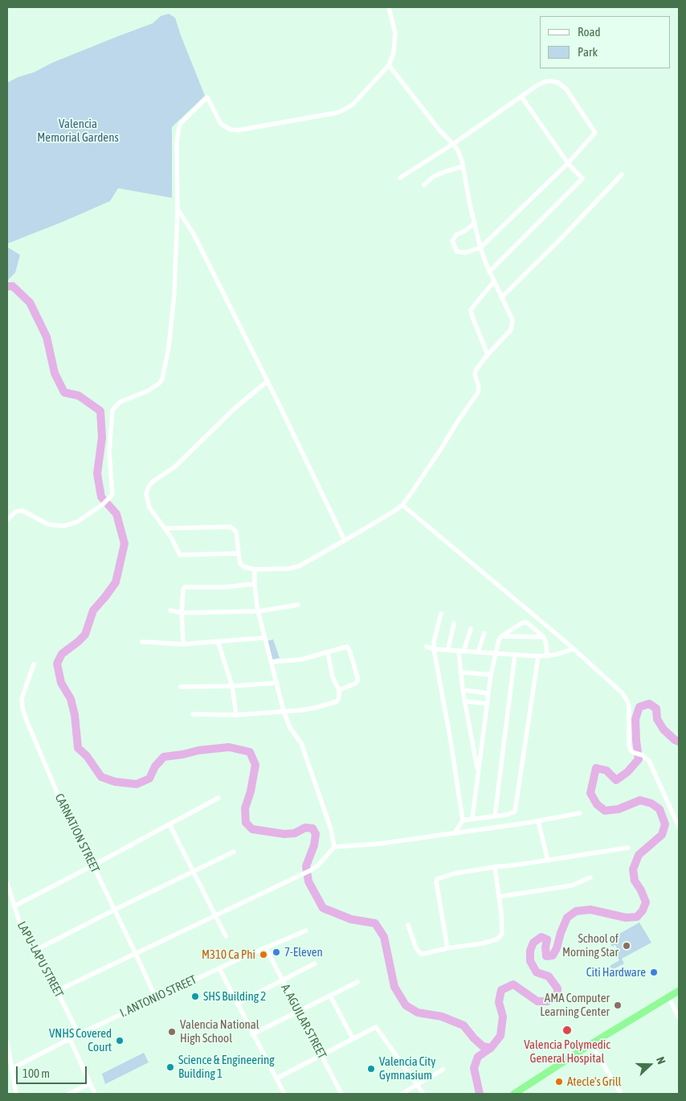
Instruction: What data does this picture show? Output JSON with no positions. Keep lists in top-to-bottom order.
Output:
{
  "streets": {
    "street": [
      "CARNATION STREET",
      "LAPU-LAPU STREET",
      "I. ANTONIO STREET",
      "A. AGUILAR STREET"
    ]
  },
  "crossings": [
    ["CARNATION STREET", "I. ANTONIO STREET"],
    ["LAPU-LAPU STREET", "I. ANTONIO STREET"],
    ["I. ANTONIO STREET", "A. AGUILAR STREET"]
  ],
  "parks": ["Valencia Memorial Gardens"],
  "places": [
    "School of Morning Star",
    "7-Eleven",
    "M310 Ca Phi",
    "Citi Hardware",
    "SHS Building 2",
    "AMA Computer Learning Center",
    "Valencia Polymedic General Hospital",
    "Valencia National High School",
    "VNHS Covered Court",
    "Science & Engineering Building 1",
    "Valencia City Gymnasium",
    "Atecle's Grill"
  ],
  "legend": ["Road", "Park"],
  "scale_bar": "100 m",
  "north": "right"
}
